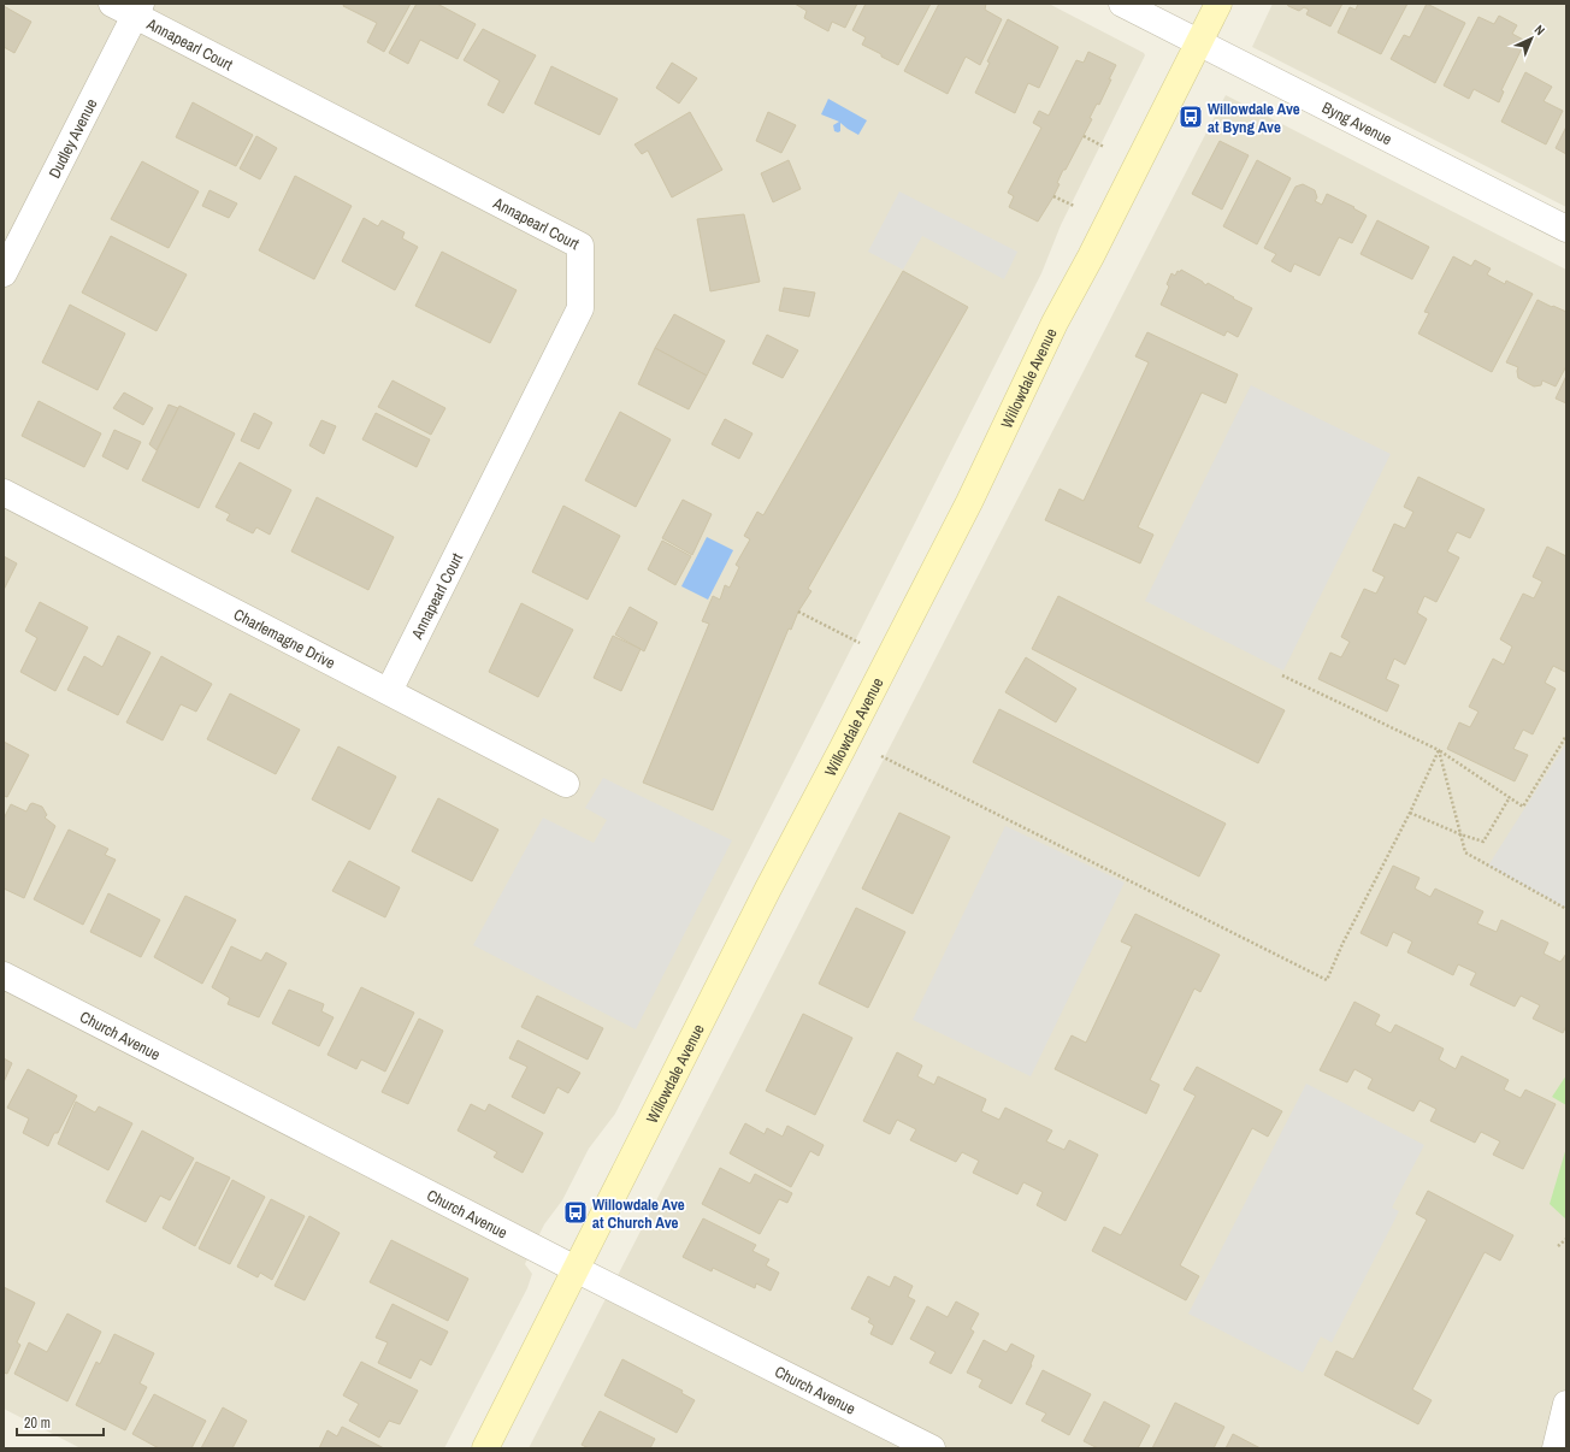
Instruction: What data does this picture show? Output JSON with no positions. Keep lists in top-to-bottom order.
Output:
{
  "streets": {
    "street": [
      "Annapearl Court",
      "Byng Avenue",
      "Dudley Avenue",
      "Willowdale Avenue",
      "Charlemagne Drive",
      "Church Avenue"
    ]
  },
  "crossings": [
    ["Annapearl Court", "Dudley Avenue"],
    ["Annapearl Court", "Charlemagne Drive"],
    ["Byng Avenue", "Willowdale Avenue"],
    ["Willowdale Avenue", "Church Avenue"]
  ],
  "places": {
    "bus stop": ["Willowdale Ave at Byng Ave", "Willowdale Ave at Church Ave"]
  },
  "scale_bar": "20 m",
  "north": "top right"
}
